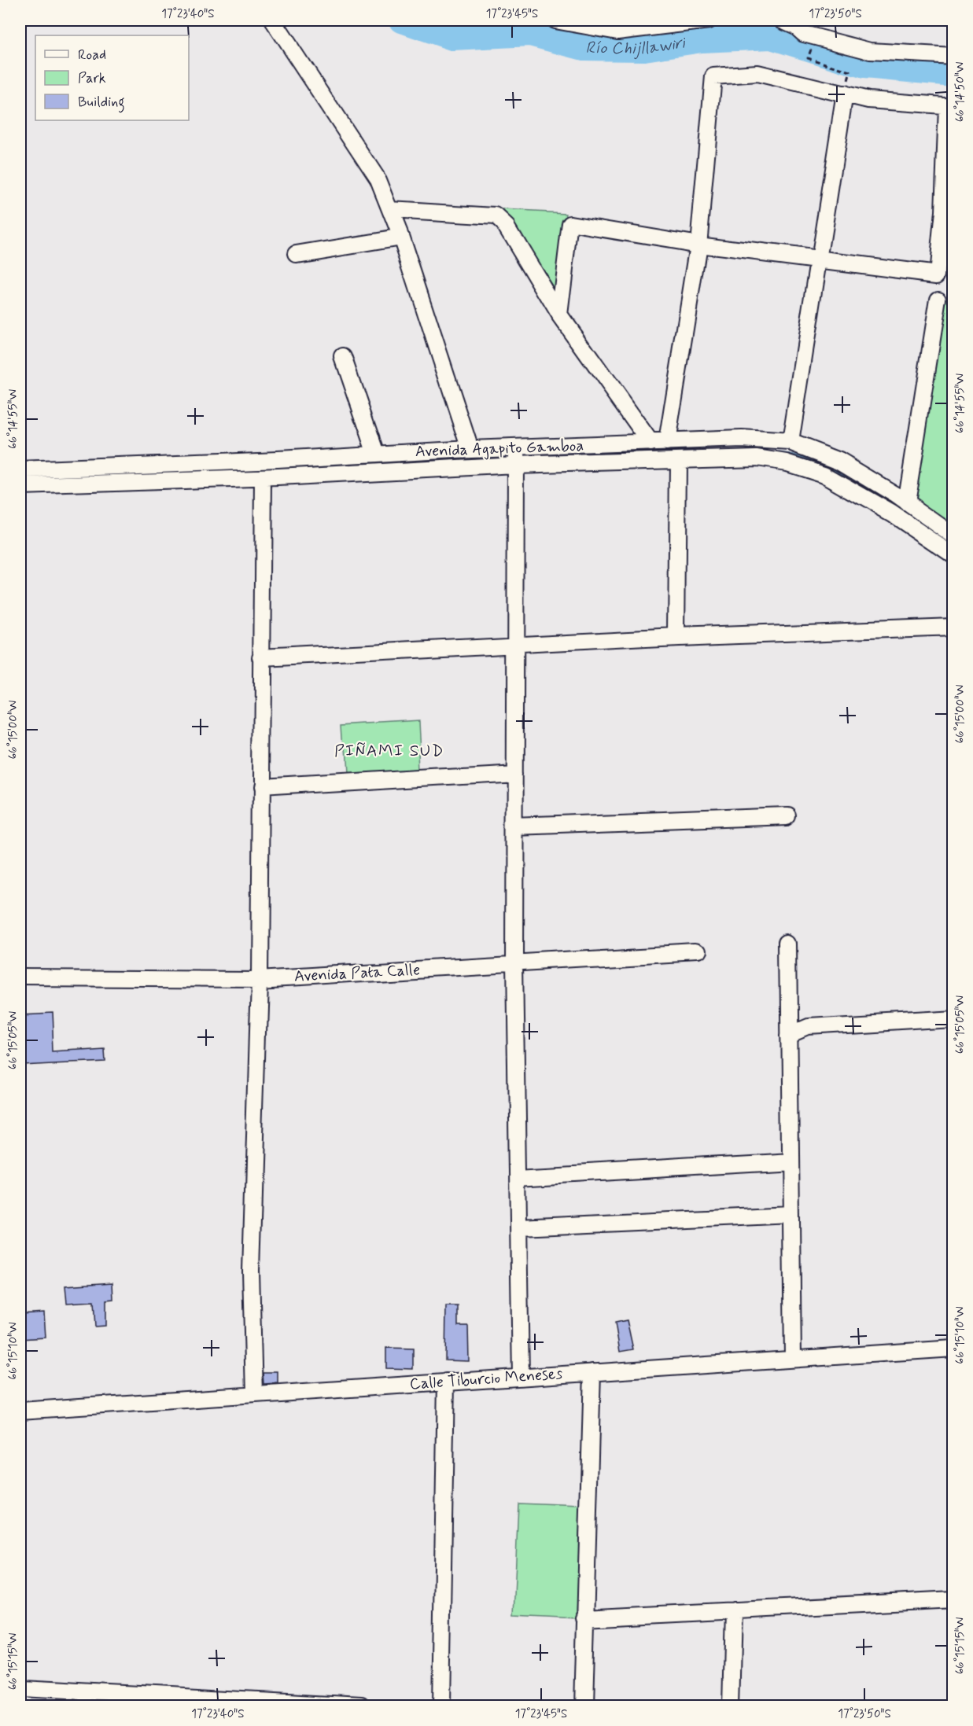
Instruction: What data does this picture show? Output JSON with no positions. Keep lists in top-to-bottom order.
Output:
{
  "streets": {
    "street": ["Avenida Agapito Gamboa", "Avenida Pata Calle", "Calle Tiburcio Meneses"]
  },
  "districts": ["PIÑAMI SUD"],
  "water": ["Río Chijllawiri"],
  "legend": ["Road", "Park", "Building"],
  "coordinates": [
    "17°23'40\"S",
    "17°23'45\"S",
    "17°23'50\"S",
    "66°14'50\"W",
    "66°14'55\"W",
    "66°15'00\"W",
    "66°15'05\"W",
    "66°15'10\"W",
    "66°15'15\"W"
  ]
}
